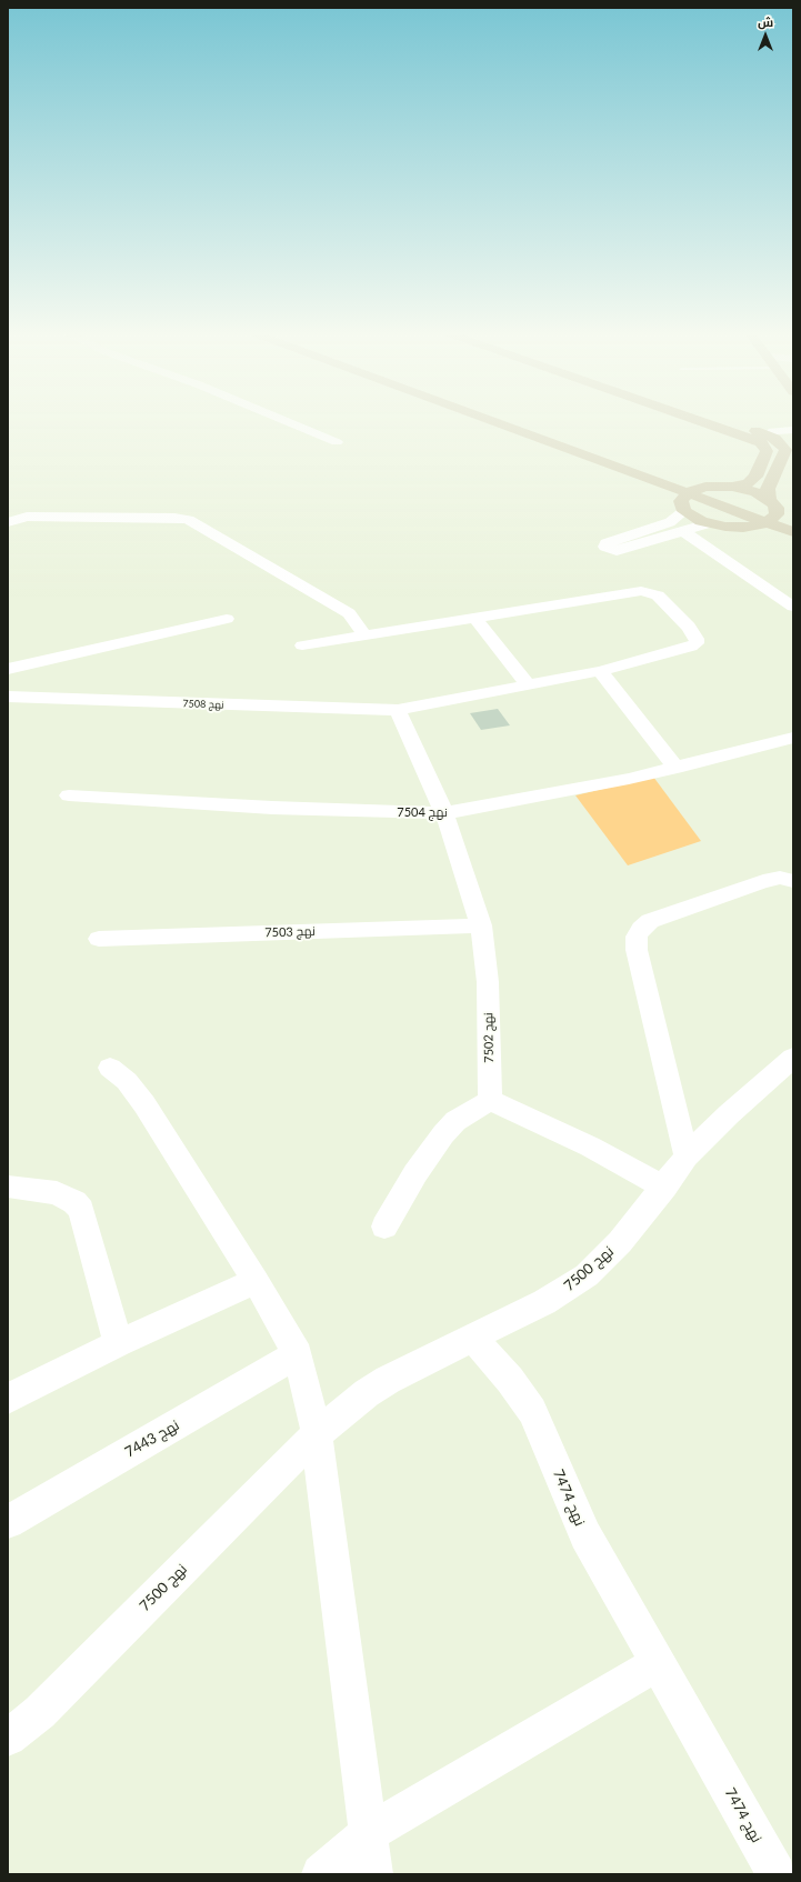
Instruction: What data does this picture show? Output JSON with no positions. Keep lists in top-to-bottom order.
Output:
{
  "streets": {
    "street": [
      "نهج 7508",
      "نهج 7504",
      "نهج 7503",
      "نهج 7502",
      "نهج 7500",
      "نهج 7443",
      "نهج 7474"
    ]
  },
  "crossings": [
    ["نهج 7508", "نهج 7502"],
    ["نهج 7504", "نهج 7502"],
    ["نهج 7503", "نهج 7502"],
    ["نهج 7500", "نهج 7474"]
  ],
  "north": "top"
}
